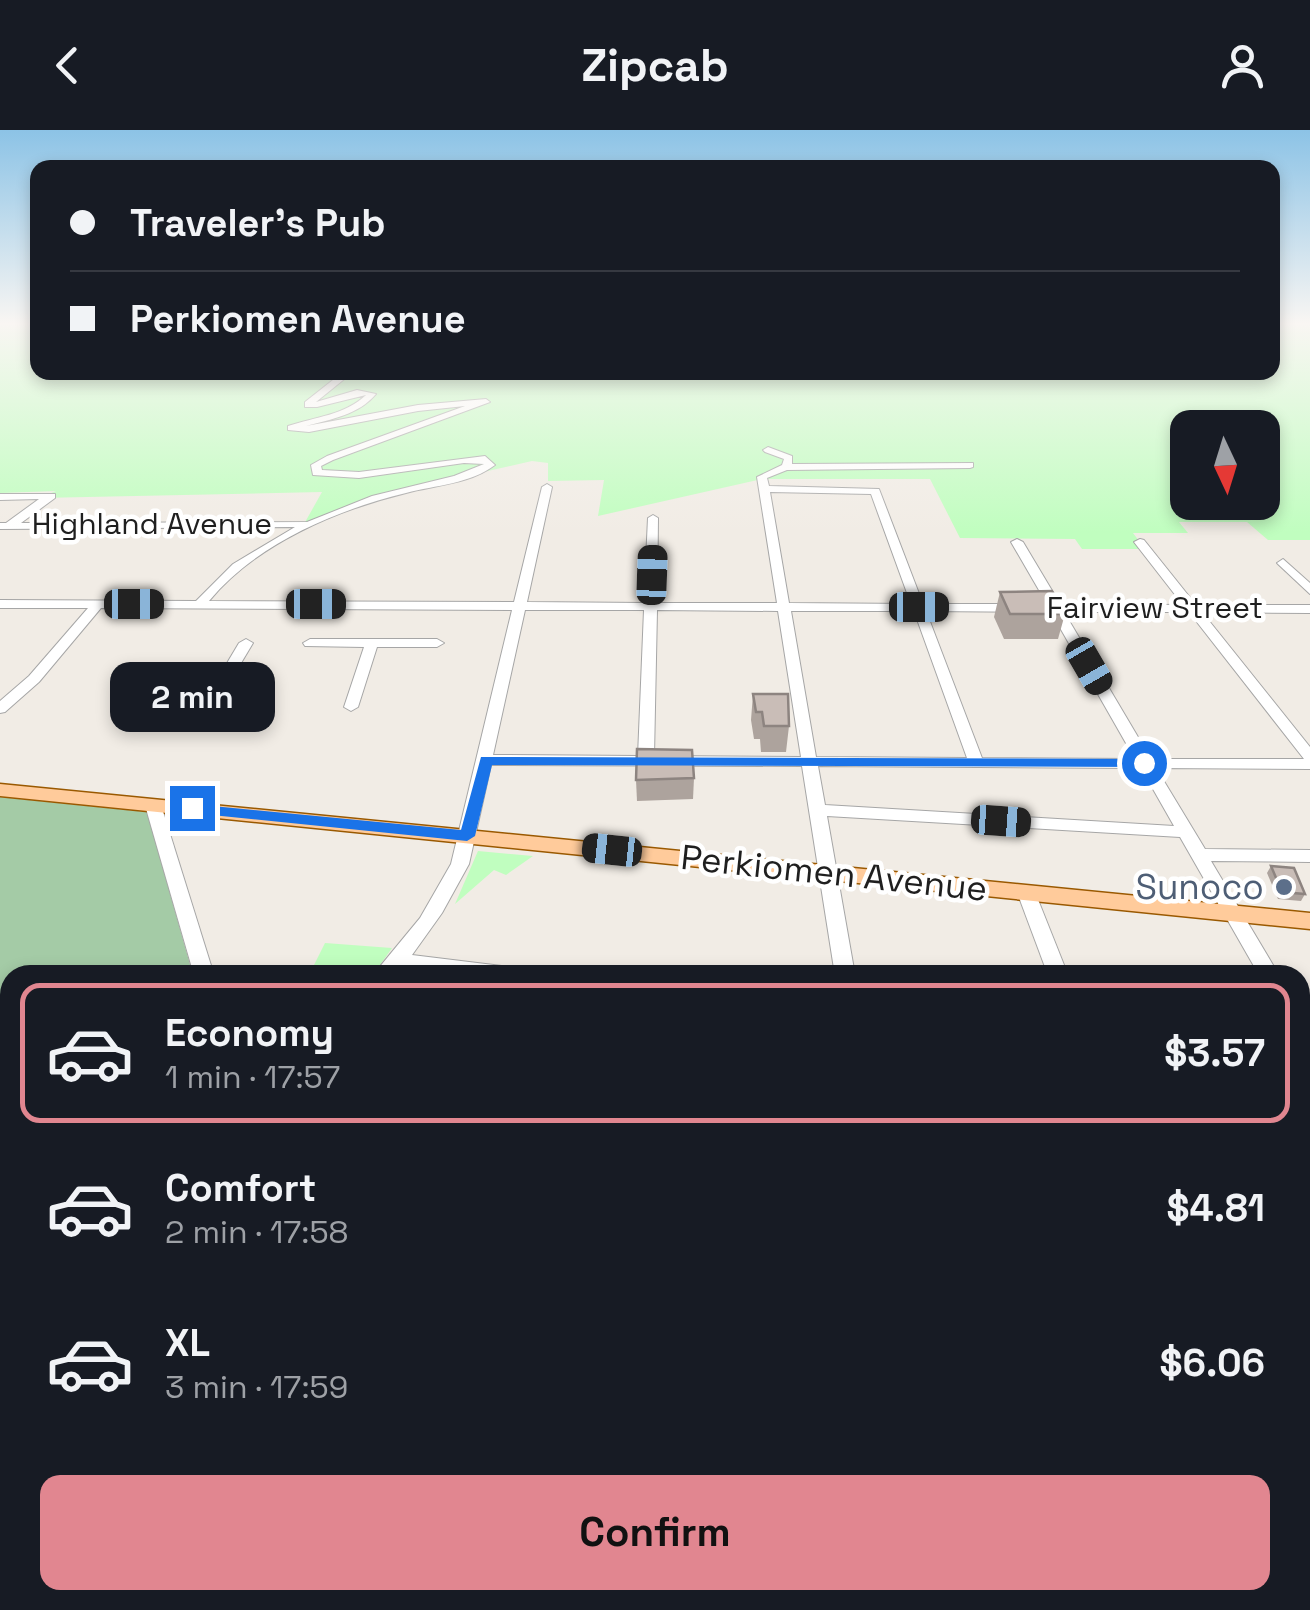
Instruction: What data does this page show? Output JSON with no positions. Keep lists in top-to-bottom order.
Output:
{
  "streets": {
    "main road": ["Perkiomen Avenue"],
    "street": ["Highland Avenue", "Fairview Street"]
  },
  "places": ["Sunoco"],
  "north": "bottom",
  "page": {
    "header": "Zipcab",
    "banner": ["Traveler's Pub", "Perkiomen Avenue"],
    "bubble": "2 min",
    "list": [
      {
        "name": "Economy",
        "note": "1 min · 17:57",
        "value": "$3.57"
      },
      {
        "name": "Comfort",
        "note": "2 min · 17:58",
        "value": "$4.81"
      },
      {
        "name": "XL",
        "note": "3 min · 17:59",
        "value": "$6.06"
      }
    ],
    "buttons": "Confirm"
  }
}
